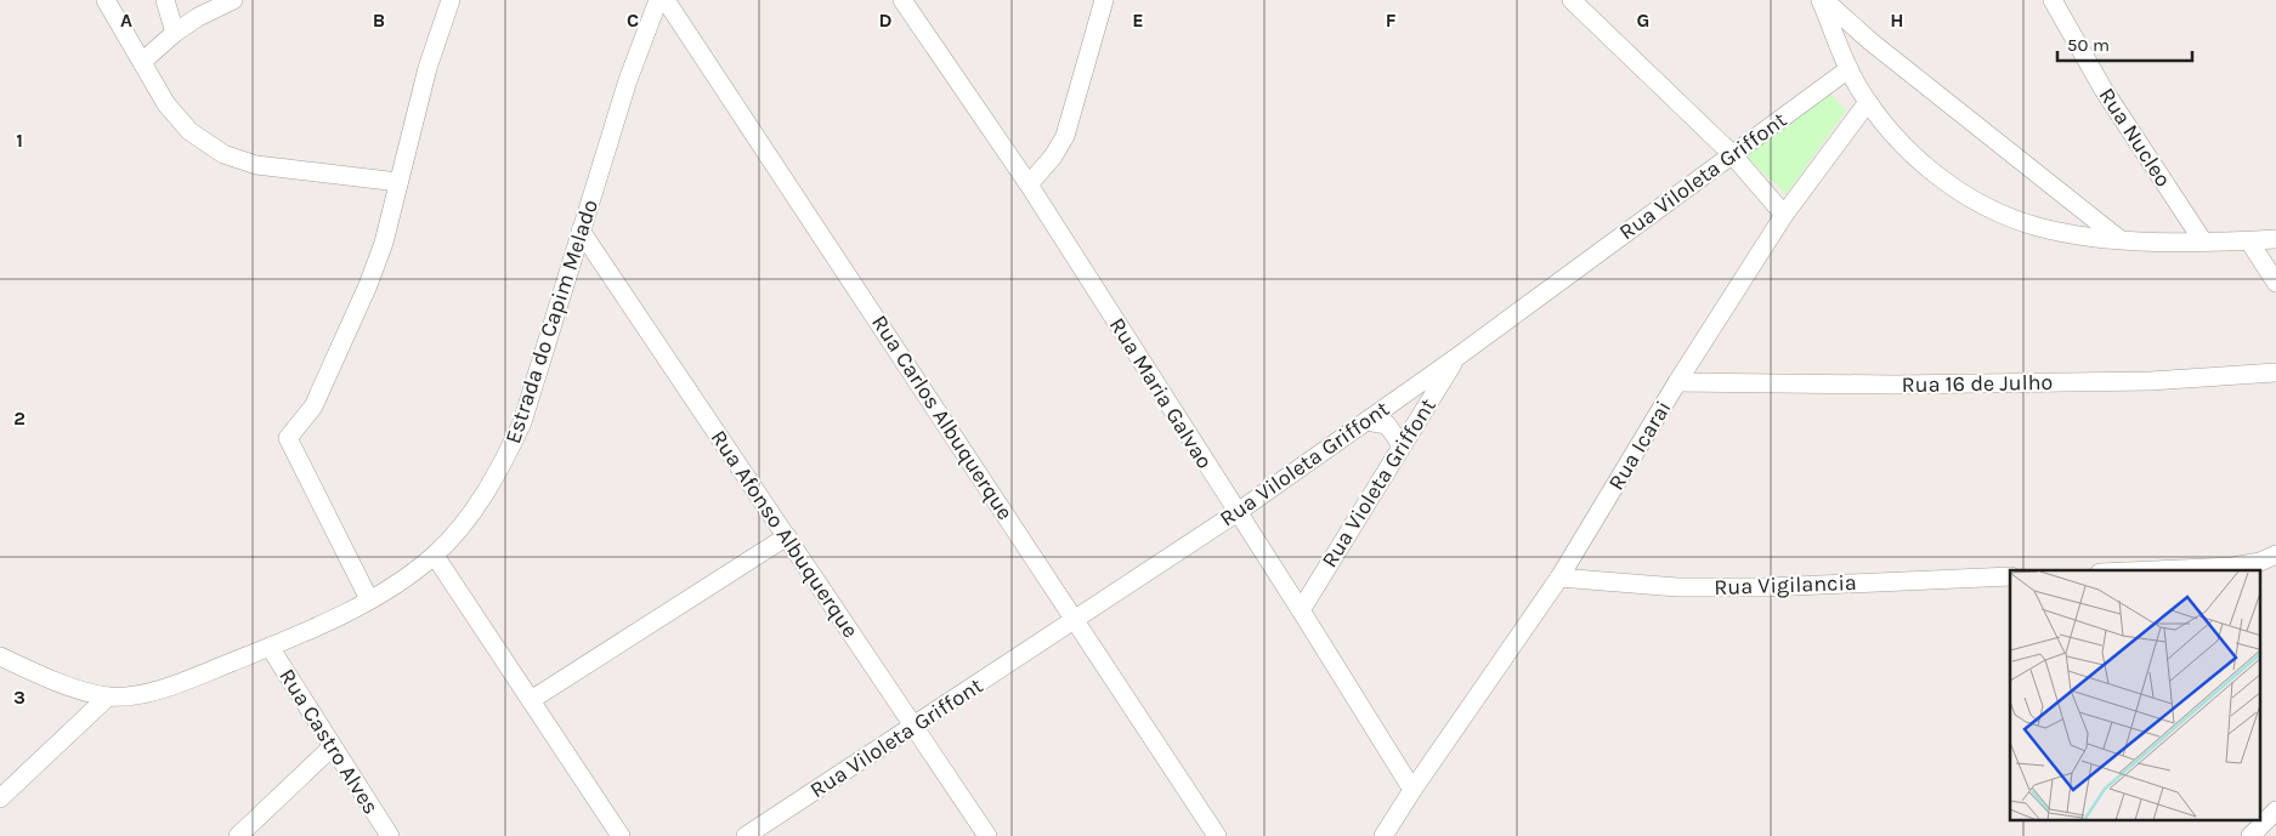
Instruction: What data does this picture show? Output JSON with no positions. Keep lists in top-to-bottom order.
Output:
{
  "streets": {
    "street": [
      "Rua Nucleo",
      "Rua Viloleta Griffont",
      "Estrada do Capim Melado",
      "Rua 16 de Julho",
      "Rua Maria Galvao",
      "Rua Carlos Albuquerque",
      "Rua Icarai",
      "Rua Violeta Griffont",
      "Rua Afonso Albuquerque",
      "Rua Vigilancia",
      "Rua Castro Alves"
    ]
  },
  "crossings": [
    ["Rua Viloleta Griffont", "Rua Maria Galvao"],
    ["Rua Viloleta Griffont", "Rua Carlos Albuquerque"],
    ["Rua Viloleta Griffont", "Rua Violeta Griffont"],
    ["Rua Viloleta Griffont", "Rua Afonso Albuquerque"],
    ["Estrada do Capim Melado", "Rua Afonso Albuquerque"],
    ["Estrada do Capim Melado", "Rua Castro Alves"],
    ["Rua 16 de Julho", "Rua Icarai"],
    ["Rua Maria Galvao", "Rua Icarai"],
    ["Rua Maria Galvao", "Rua Violeta Griffont"],
    ["Rua Icarai", "Rua Vigilancia"]
  ],
  "scale_bar": "50 m",
  "grid": {
    "columns": [
      "A",
      "B",
      "C",
      "D",
      "E",
      "F",
      "G",
      "H"
    ],
    "rows": ["1", "2", "3"]
  }
}
